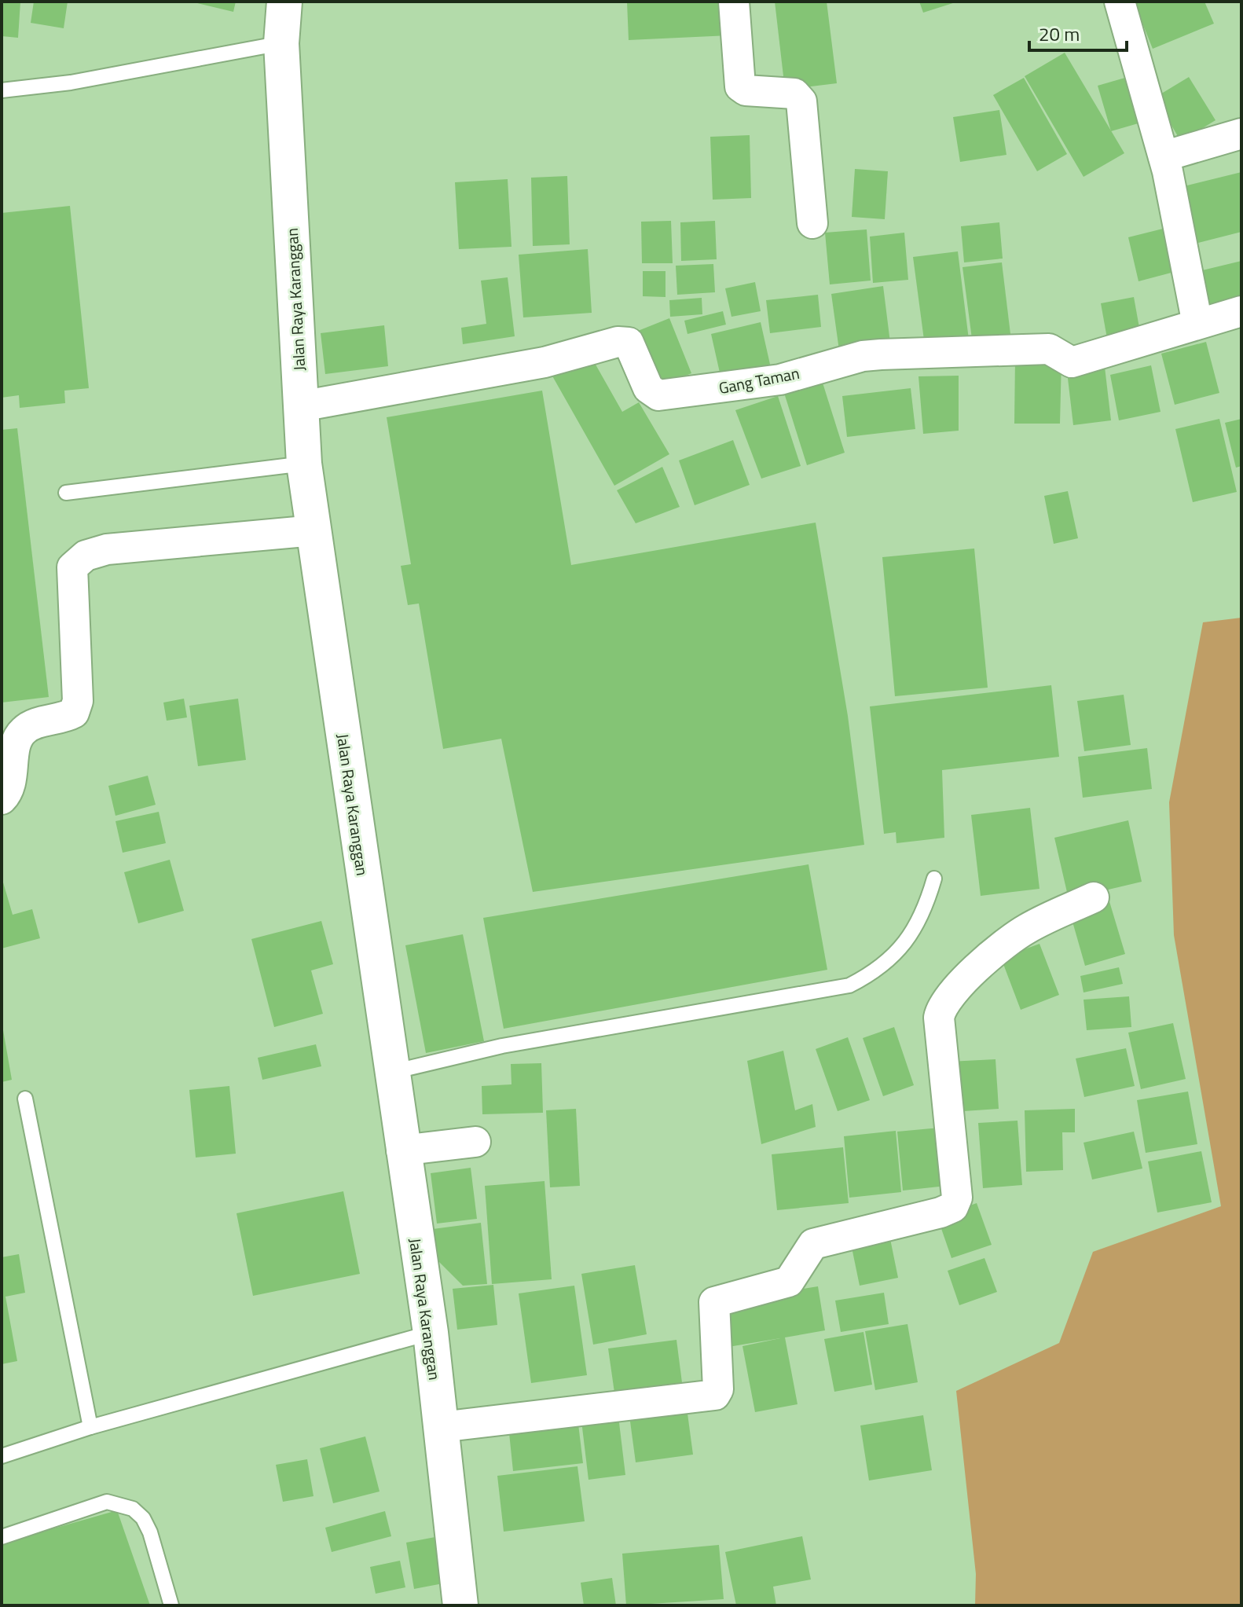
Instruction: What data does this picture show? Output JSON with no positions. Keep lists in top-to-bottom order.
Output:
{
  "streets": {
    "street": ["Jalan Raya Karanggan", "Gang Taman"]
  },
  "crossings": [
    ["Jalan Raya Karanggan", "Gang Taman"]
  ],
  "scale_bar": "20 m"
}
